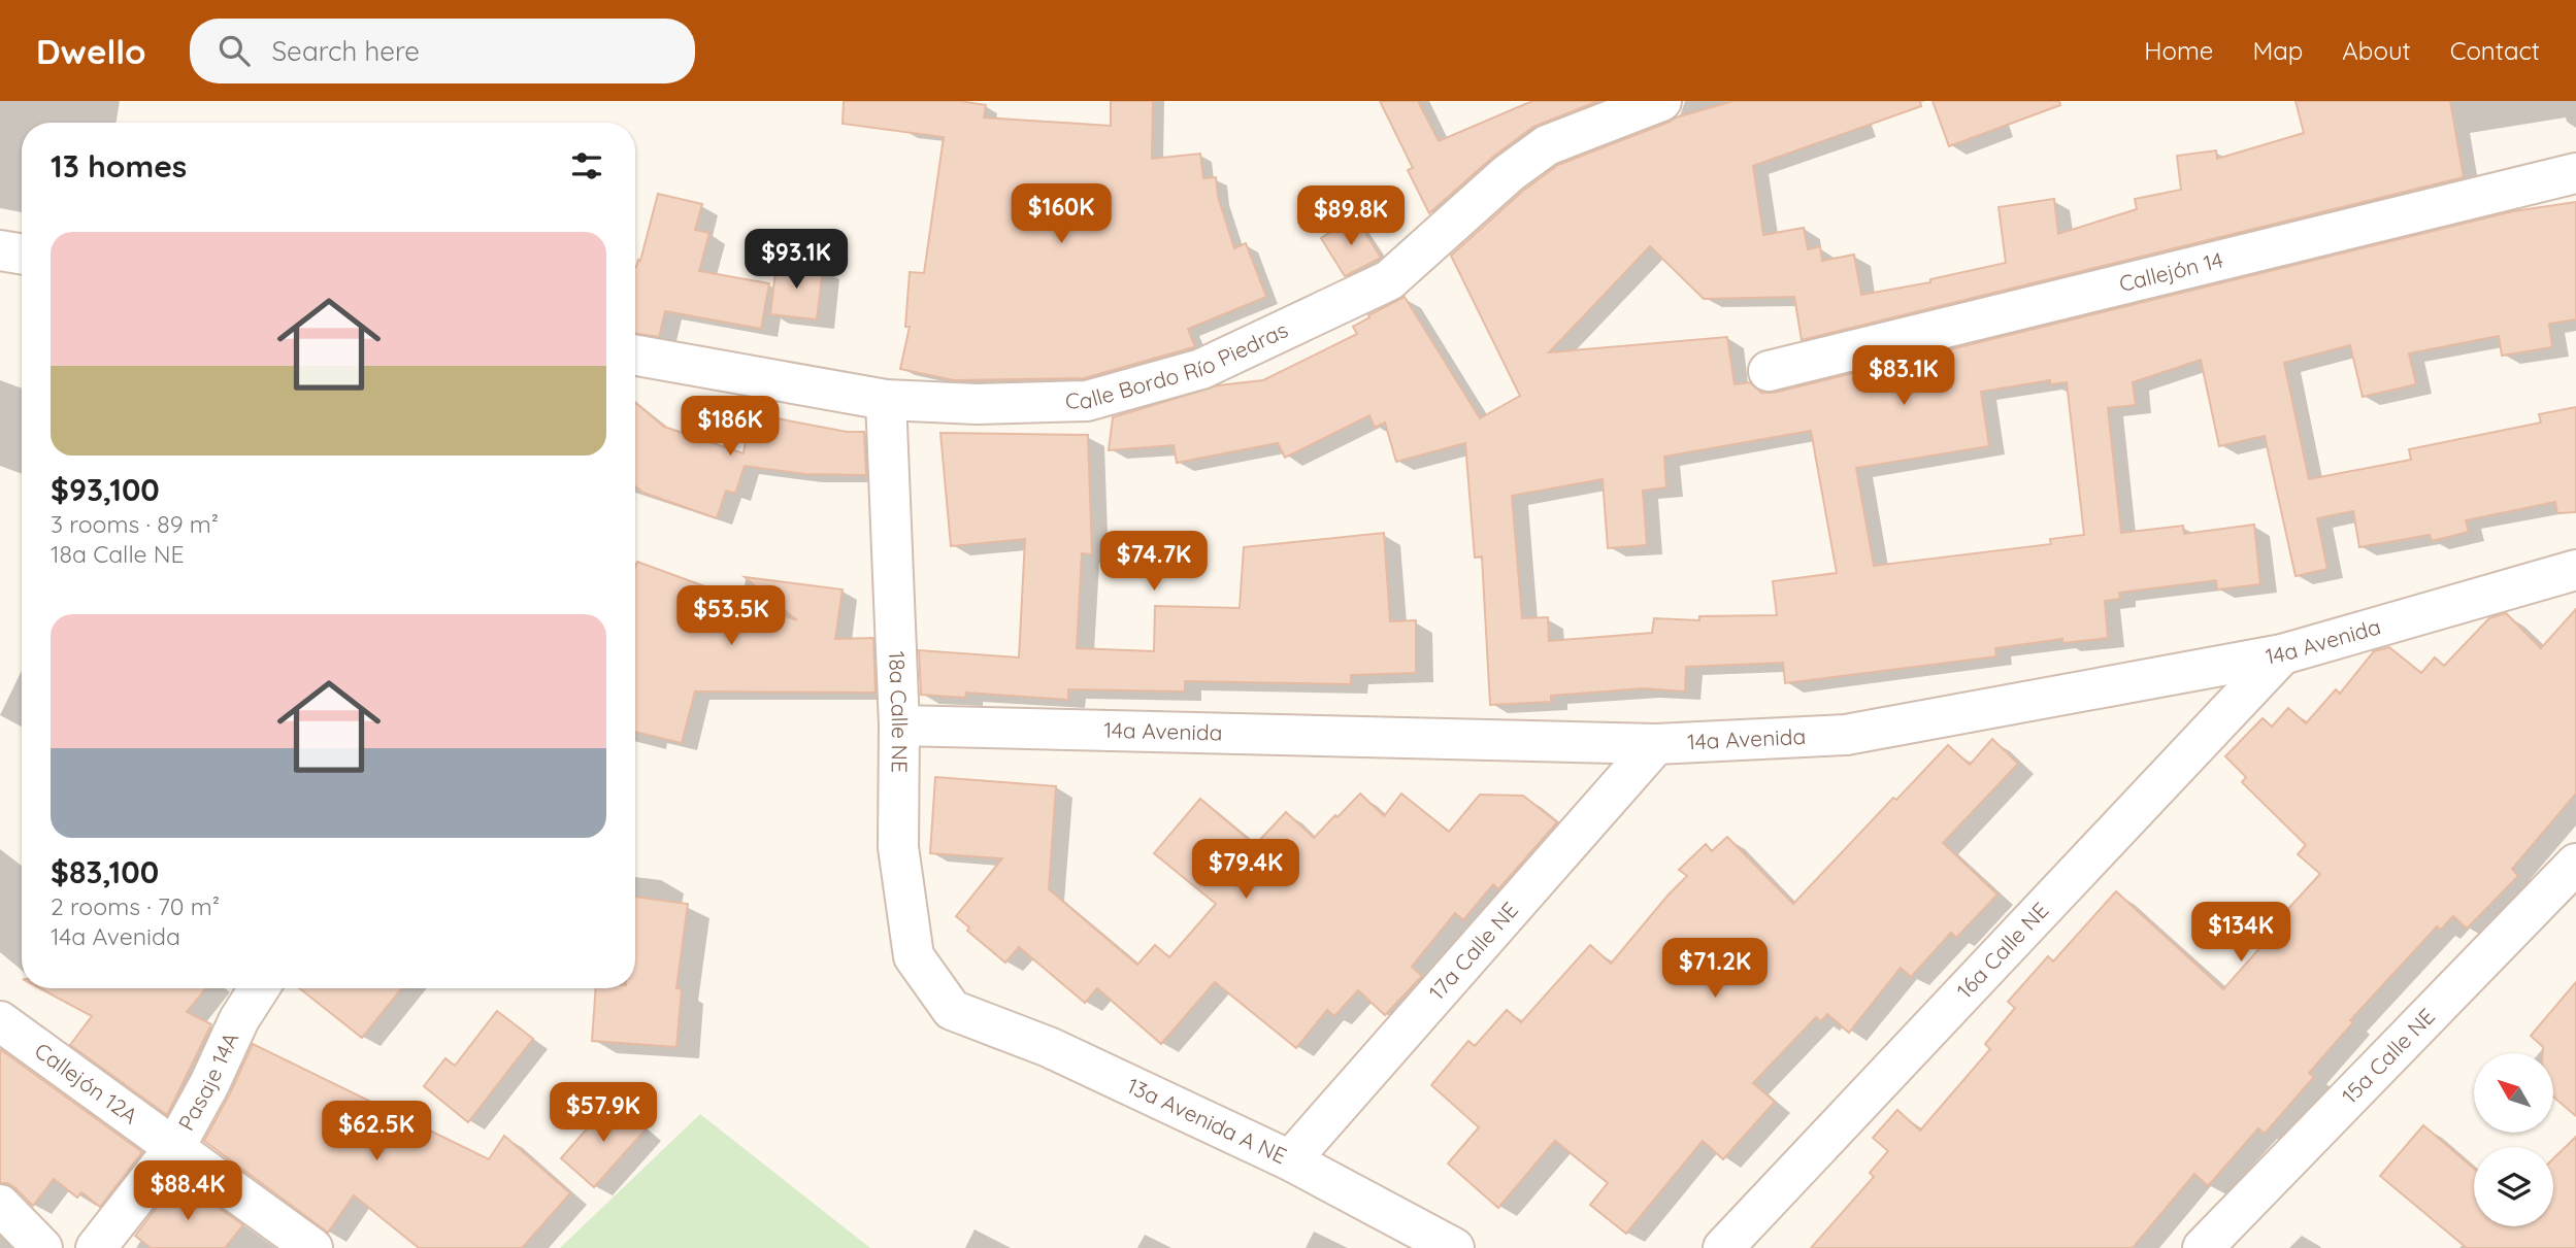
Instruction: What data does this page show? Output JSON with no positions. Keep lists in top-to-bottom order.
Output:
{
  "streets": {
    "street": [
      "Callejón 14",
      "Calle Bordo Río Piedras",
      "14a Avenida",
      "18a Calle NE",
      "16a Calle NE",
      "17a Calle NE",
      "15a Calle NE",
      "Pasaje 14A",
      "Callejón 12A",
      "13a Avenida A NE"
    ]
  },
  "crossings": [
    ["Calle Bordo Río Piedras", "18a Calle NE"],
    ["14a Avenida", "18a Calle NE"],
    ["14a Avenida", "16a Calle NE"],
    ["14a Avenida", "17a Calle NE"],
    ["18a Calle NE", "13a Avenida A NE"],
    ["17a Calle NE", "13a Avenida A NE"],
    ["Pasaje 14A", "Callejón 12A"]
  ],
  "north": "top left",
  "page": {
    "header": "Dwello",
    "search": "Search here",
    "nav": [
      "Home",
      "Map",
      "About",
      "Contact"
    ],
    "heading": "13 homes",
    "price": [
      "$160K",
      "$89.8K",
      "$93.1K",
      "$83.1K",
      "$186K",
      "$74.7K",
      "$53.5K",
      "$79.4K",
      "$134K",
      "$71.2K",
      "$57.9K",
      "$62.5K",
      "$88.4K"
    ],
    "list": [
      {
        "name": "$93,100",
        "note": "3 rooms · 89 m² · 18a Calle NE"
      },
      {
        "name": "$83,100",
        "note": "2 rooms · 70 m² · 14a Avenida"
      }
    ]
  }
}
